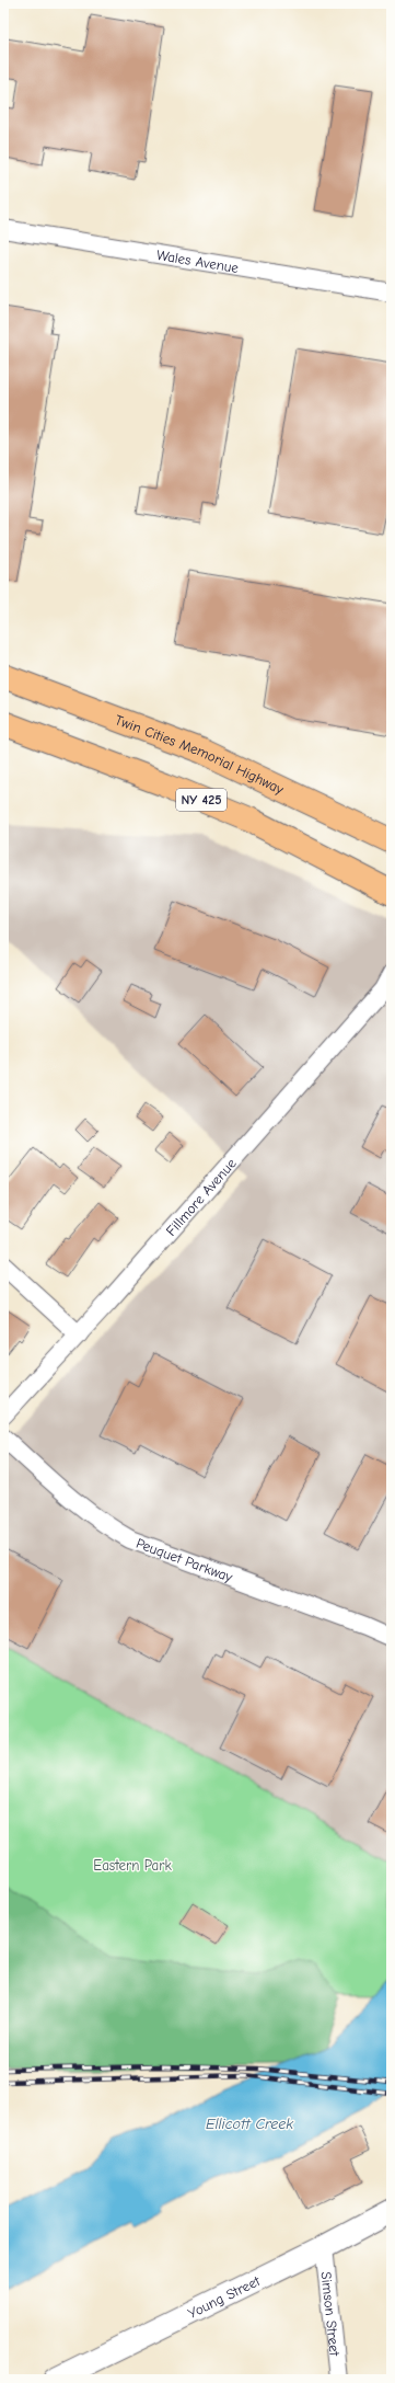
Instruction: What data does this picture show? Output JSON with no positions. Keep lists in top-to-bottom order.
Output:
{
  "streets": {
    "main road": ["Twin Cities Memorial Highway", "NY 425"],
    "street": [
      "Wales Avenue",
      "Fillmore Avenue",
      "Peuquet Parkway",
      "Young Street",
      "Simson Street"
    ]
  },
  "crossings": [
    ["Young Street", "Simson Street"]
  ],
  "water": ["Ellicott Creek"],
  "parks": ["Eastern Park"]
}
